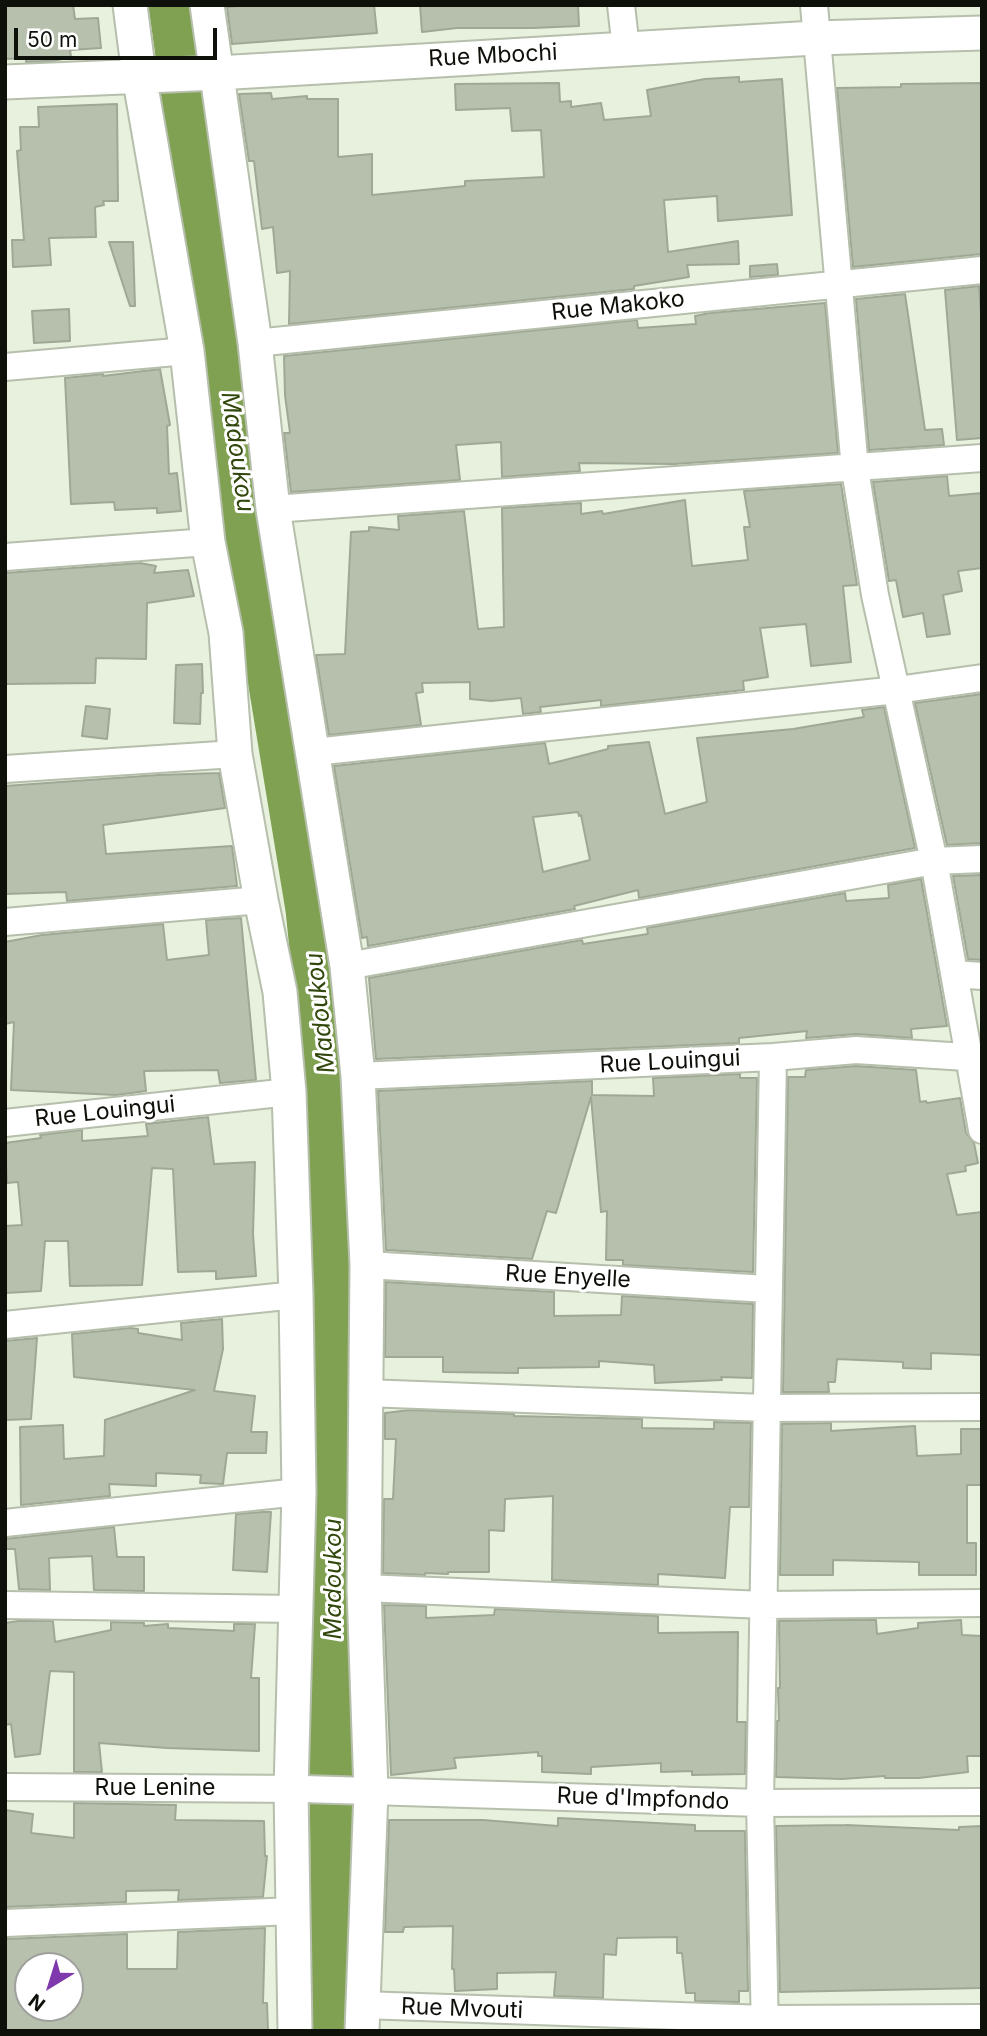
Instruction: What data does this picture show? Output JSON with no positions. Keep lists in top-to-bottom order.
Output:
{
  "streets": {
    "main road": ["Rue Mbochi"],
    "street": [
      "Rue Makoko",
      "Rue Louingui",
      "Rue Enyelle",
      "Rue Lenine",
      "Rue d'Impfondo",
      "Rue Mvouti"
    ]
  },
  "crossings": [
    ["Rue Lenine", "Rue d'Impfondo"]
  ],
  "water": ["Madoukou"],
  "scale_bar": "50 m",
  "north": "bottom left"
}
